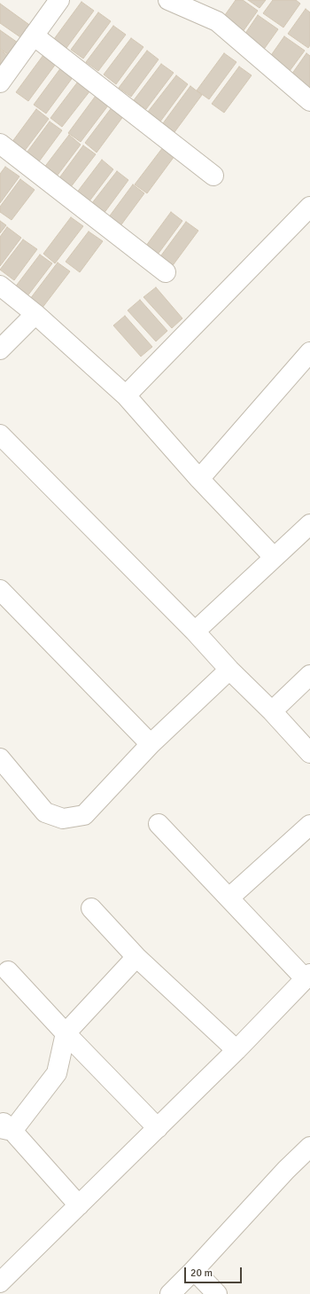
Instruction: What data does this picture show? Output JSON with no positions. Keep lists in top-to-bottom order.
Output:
{
  "scale_bar": "20 m"
}
